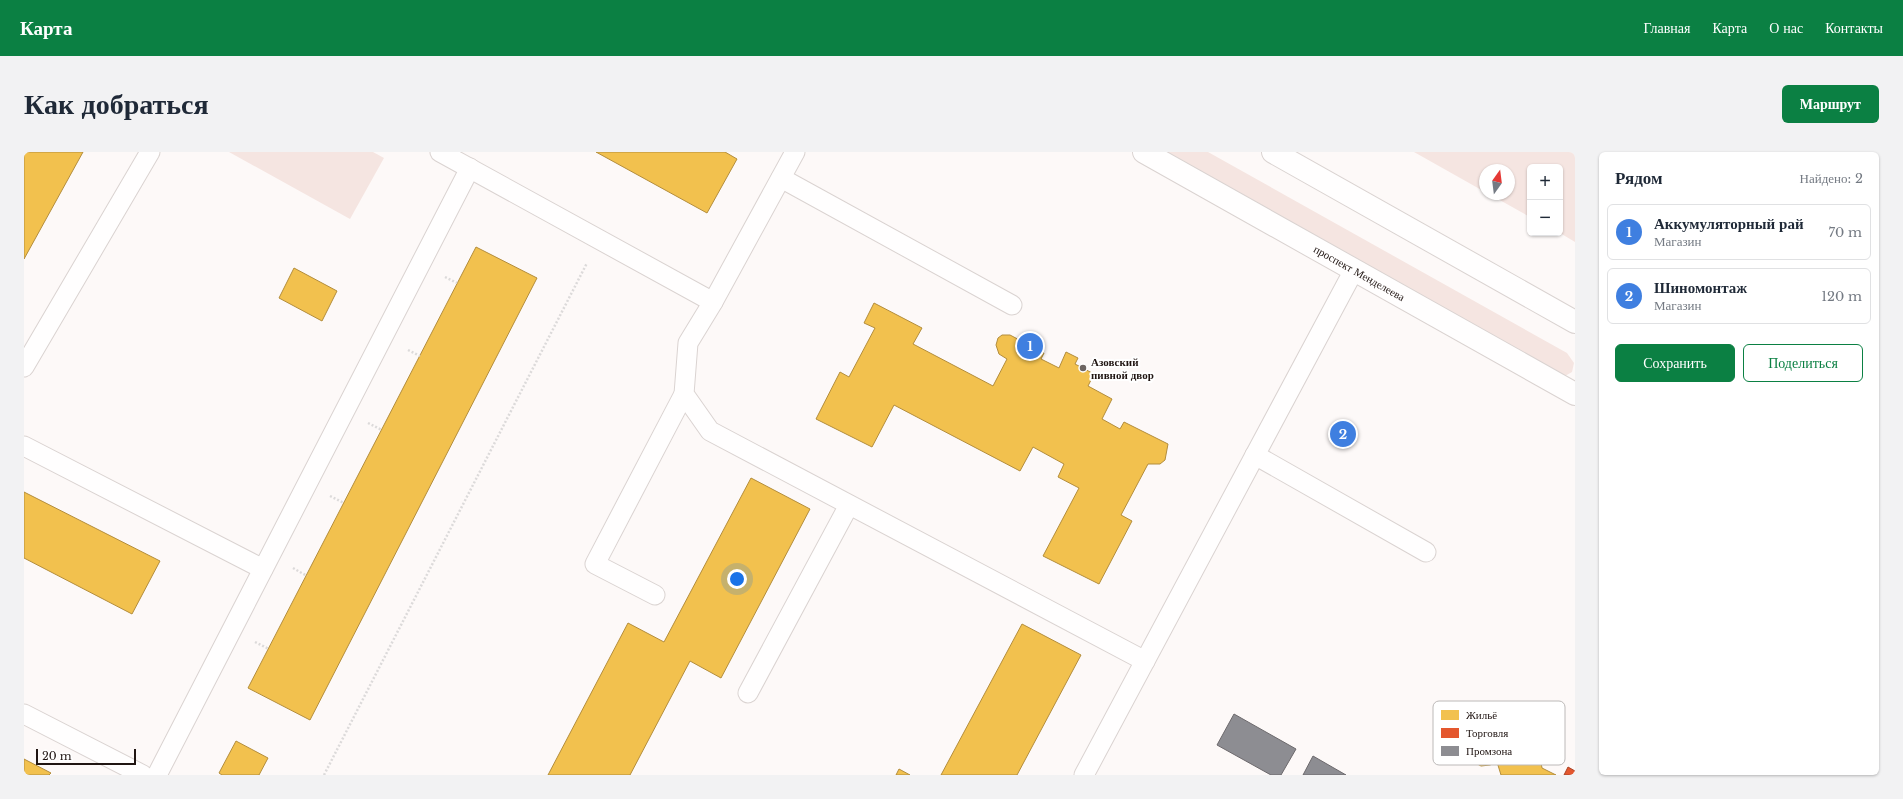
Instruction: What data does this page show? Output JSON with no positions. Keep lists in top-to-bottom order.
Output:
{
  "streets": {
    "main road": ["проспект Менделеева"]
  },
  "places": ["Азовский пивной двор"],
  "legend": ["Жильё", "Торговля", "Промзона"],
  "scale_bar": "20 m",
  "north": "top",
  "page": {
    "header": "Карта",
    "nav": [
      "Главная",
      "Карта",
      "О нас",
      "Контакты"
    ],
    "buttons": [
      "Маршрут",
      ["Сохранить", "Поделиться"]
    ],
    "title": "Как добраться",
    "heading": ["Рядом", "Найдено: 2"],
    "map_buttons": ["+", "−"],
    "list": [
      {
        "mark": "1",
        "name": "Аккумуляторный рай",
        "note": "Магазин",
        "value": "70 m"
      },
      {
        "mark": "2",
        "name": "Шиномонтаж",
        "note": "Магазин",
        "value": "120 m"
      }
    ],
    "pins": ["1", "2"],
    "scale": "20 m"
  }
}
